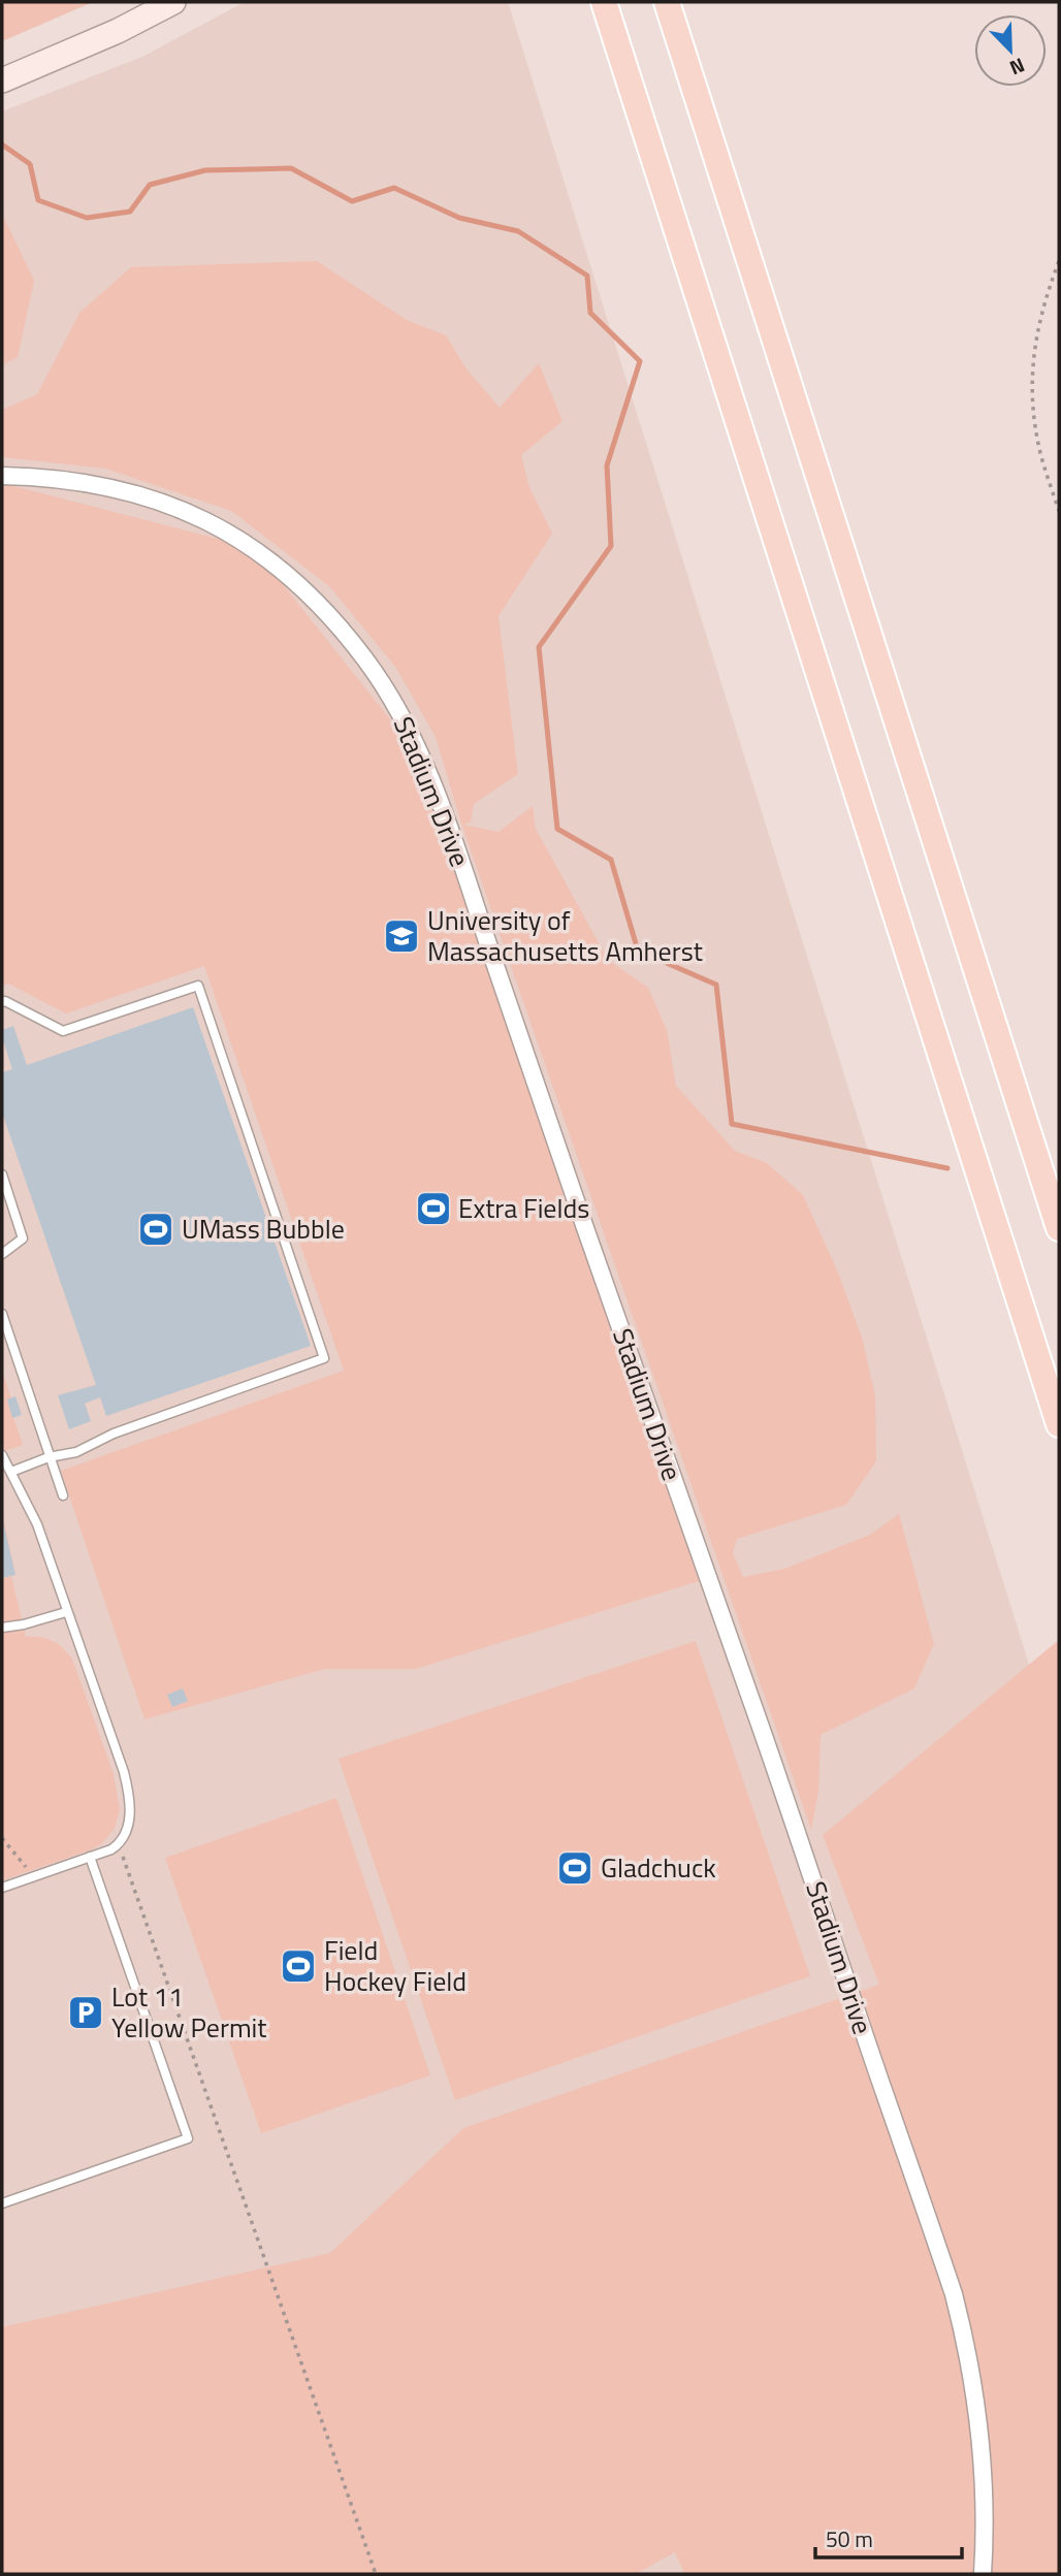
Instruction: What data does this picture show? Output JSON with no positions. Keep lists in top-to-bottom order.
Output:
{
  "streets": {
    "street": ["Stadium Drive"]
  },
  "places": {
    "school or university": ["University of Massachusetts Amherst"],
    "sports": [
      "Extra Fields",
      "UMass Bubble",
      "Gladchuck",
      "Field Hockey Field"
    ],
    "parking": ["Lot 11 Yellow Permit"]
  },
  "scale_bar": "50 m",
  "north": "bottom right"
}
